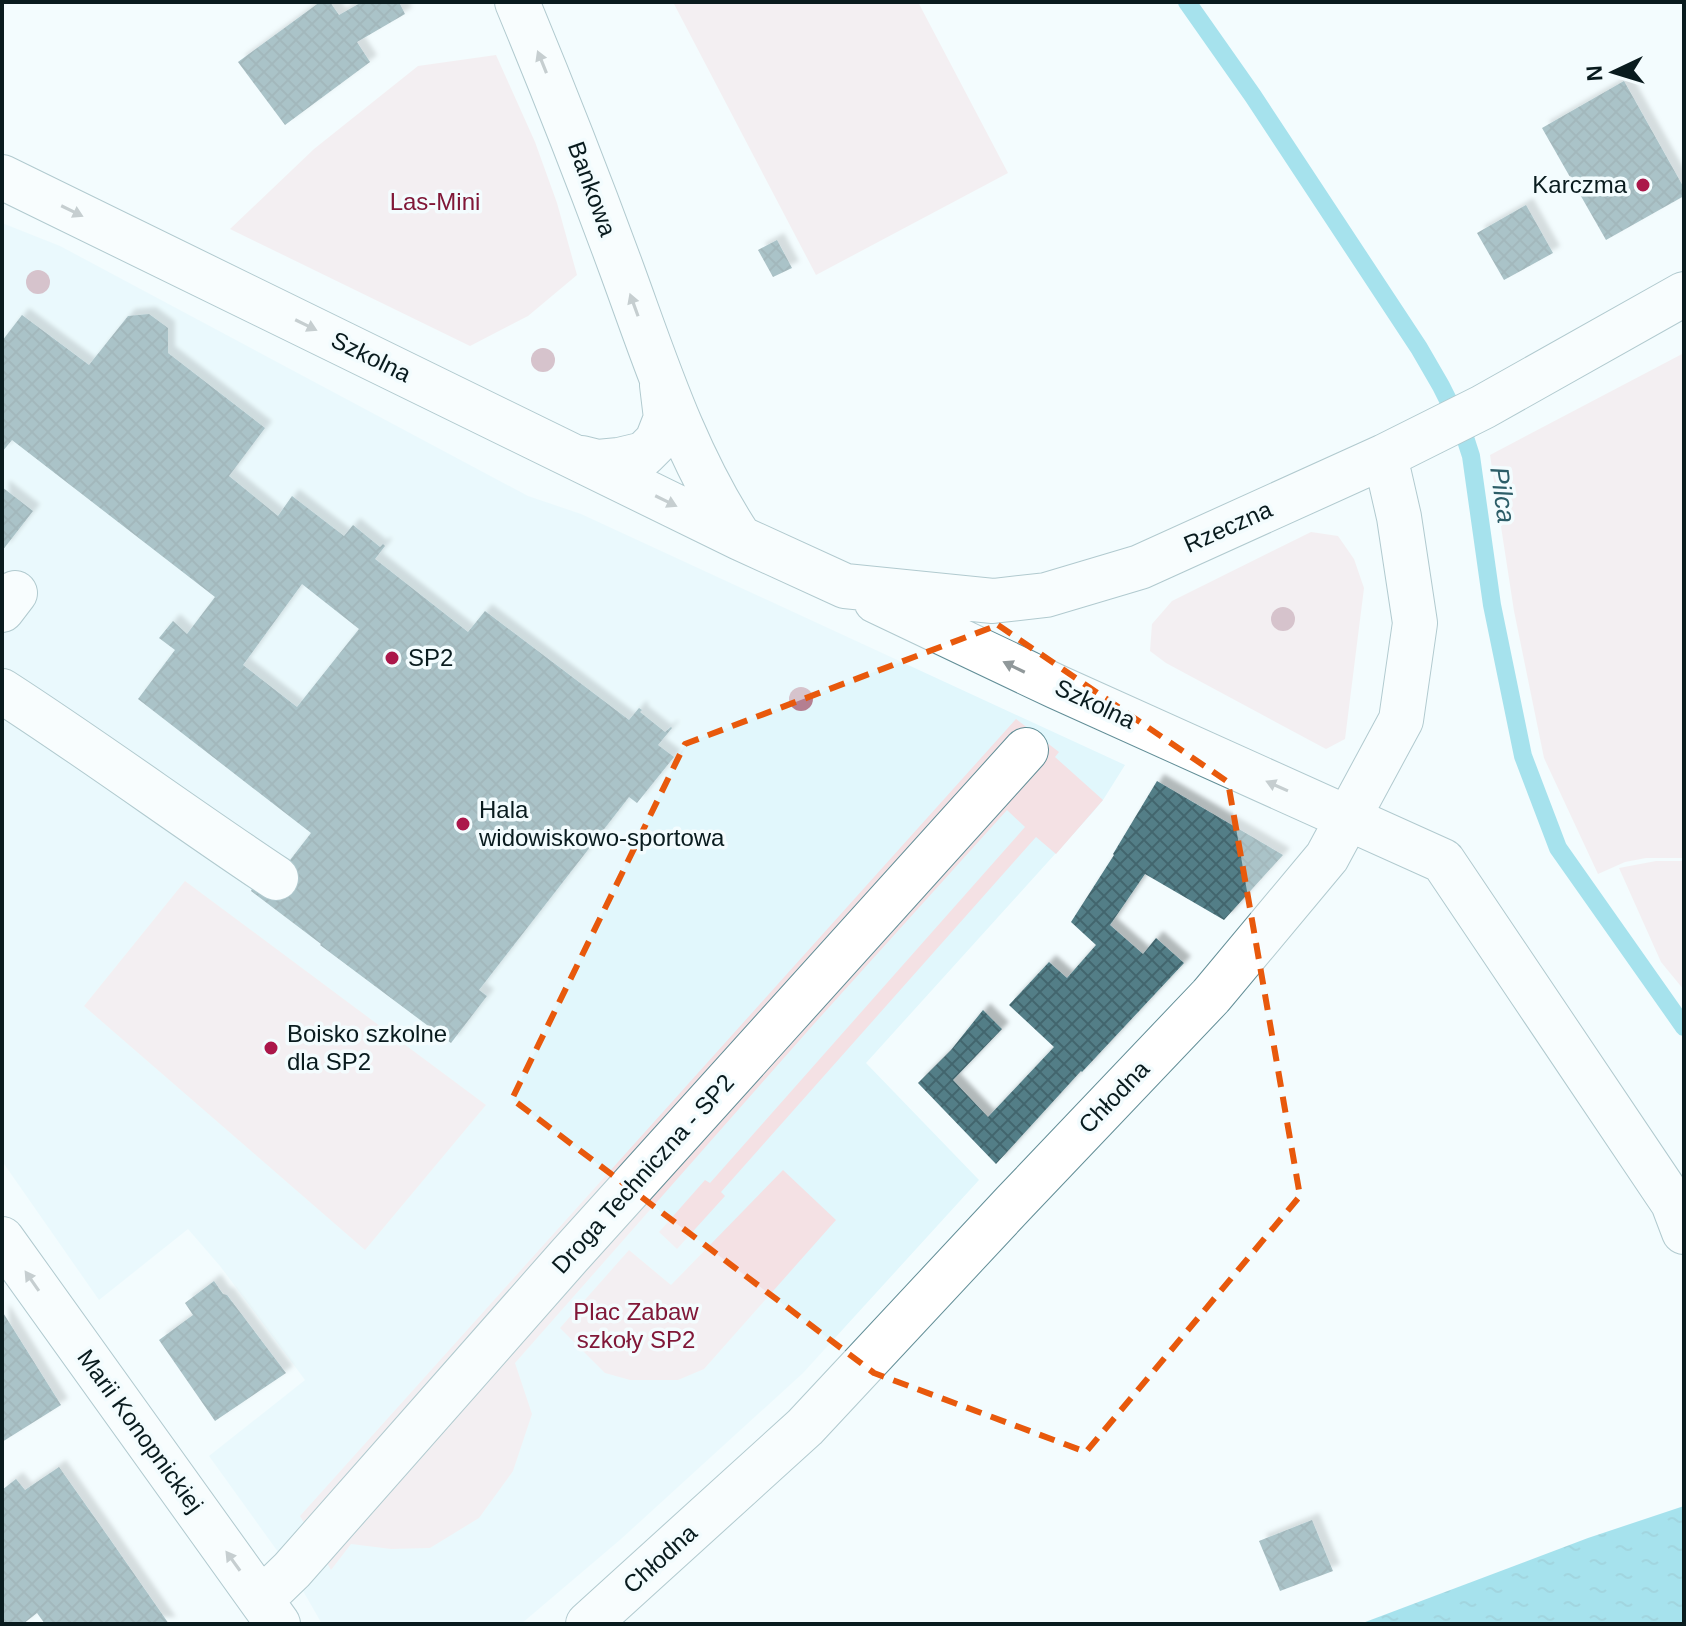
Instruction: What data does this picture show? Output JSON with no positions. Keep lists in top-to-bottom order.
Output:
{
  "streets": {
    "street": [
      "Bankowa",
      "Szkolna",
      "Rzeczna",
      "Chłodna",
      "Droga Techniczna - SP2",
      "Marii Konopnickiej"
    ]
  },
  "crossings": [
    ["Bankowa", "Szkolna"],
    ["Bankowa", "Rzeczna"],
    ["Szkolna", "Rzeczna"],
    ["Szkolna", "Chłodna"],
    ["Rzeczna", "Chłodna"],
    ["Droga Techniczna - SP2", "Marii Konopnickiej"]
  ],
  "one_way": ["Bankowa", "Marii Konopnickiej"],
  "water": ["Pilca"],
  "parks": ["Las-Mini", "Plac Zabaw szkoły SP2"],
  "places": [
    "Karczma",
    "SP2",
    "Hala widowiskowo-sportowa",
    "Boisko szkolne dla SP2"
  ],
  "north": "left"
}
